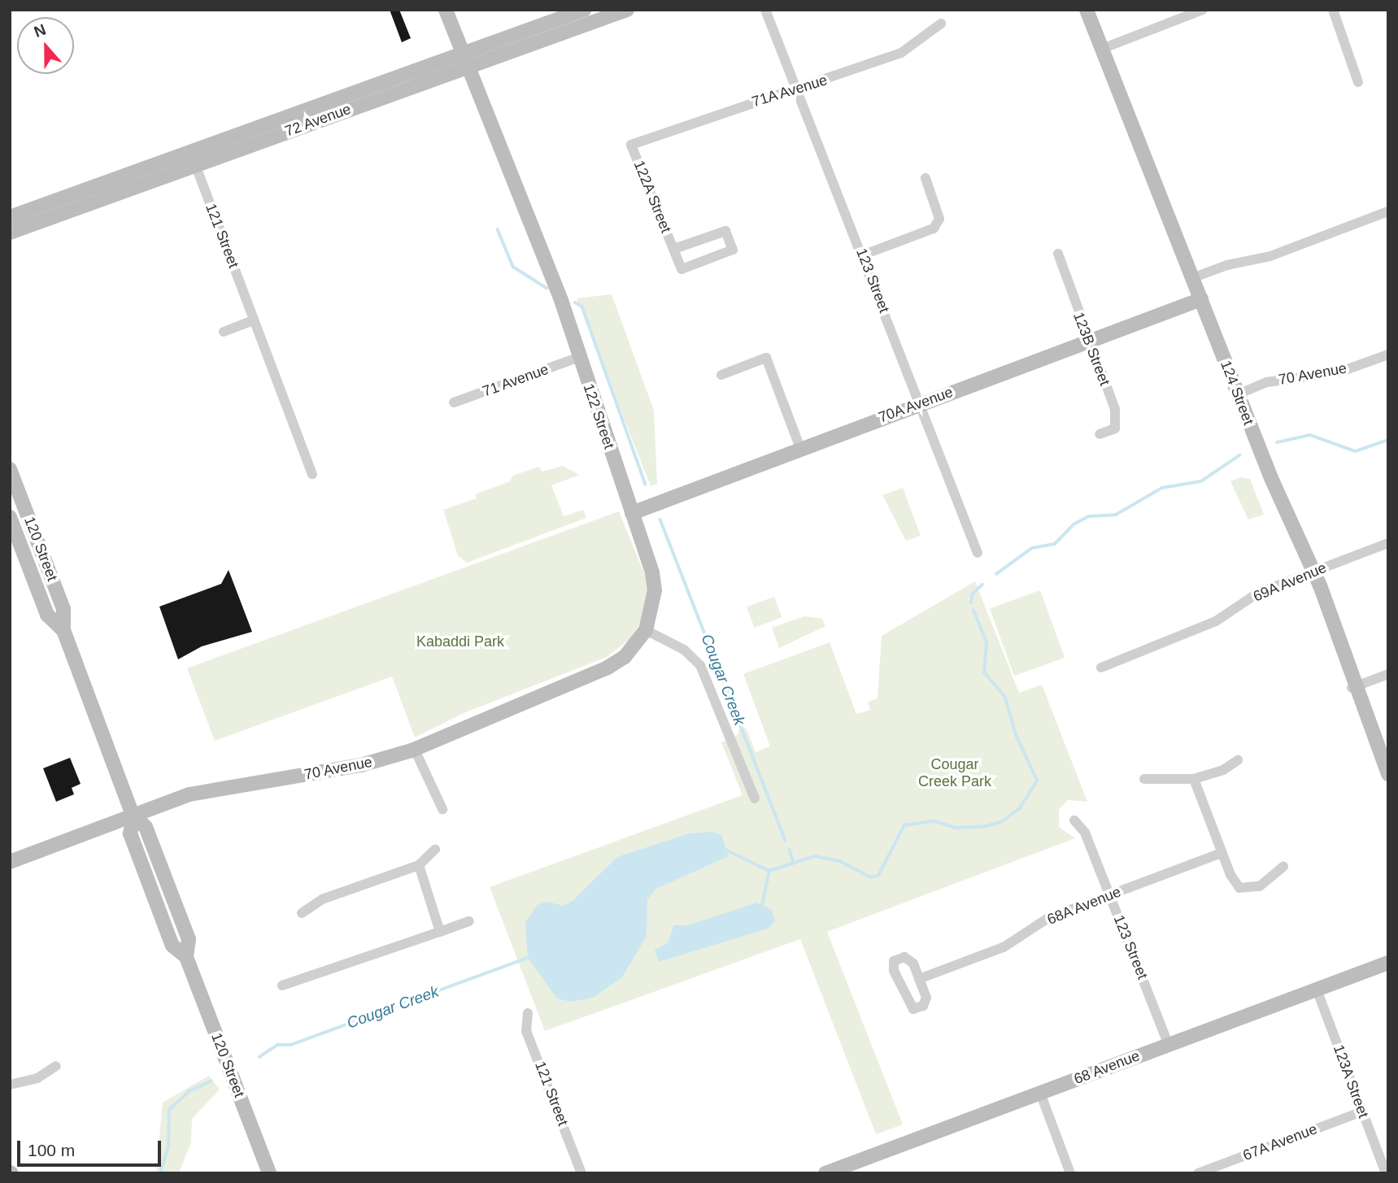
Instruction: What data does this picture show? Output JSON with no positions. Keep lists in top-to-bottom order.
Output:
{
  "streets": {
    "street": [
      "71A Avenue",
      "72 Avenue",
      "122A Street",
      "121 Street",
      "123 Street",
      "123B Street",
      "70 Avenue",
      "71 Avenue",
      "124 Street",
      "70A Avenue",
      "122 Street",
      "120 Street",
      "69A Avenue",
      "68A Avenue",
      "68 Avenue",
      "123A Street",
      "67A Avenue"
    ]
  },
  "crossings": [
    ["71A Avenue", "122A Street"],
    ["71A Avenue", "123 Street"],
    ["72 Avenue", "121 Street"],
    ["72 Avenue", "122 Street"],
    ["123 Street", "70A Avenue"],
    ["123 Street", "68A Avenue"],
    ["123 Street", "68 Avenue"],
    ["123B Street", "70A Avenue"],
    ["70 Avenue", "124 Street"],
    ["70 Avenue", "122 Street"],
    ["70 Avenue", "120 Street"],
    ["71 Avenue", "122 Street"],
    ["124 Street", "70A Avenue"],
    ["124 Street", "69A Avenue"],
    ["70A Avenue", "122 Street"],
    ["68 Avenue", "123A Street"],
    ["123A Street", "67A Avenue"]
  ],
  "water": ["Cougar Creek"],
  "parks": ["Kabaddi Park", "Cougar Creek Park"],
  "scale_bar": "100 m",
  "north": "top"
}
